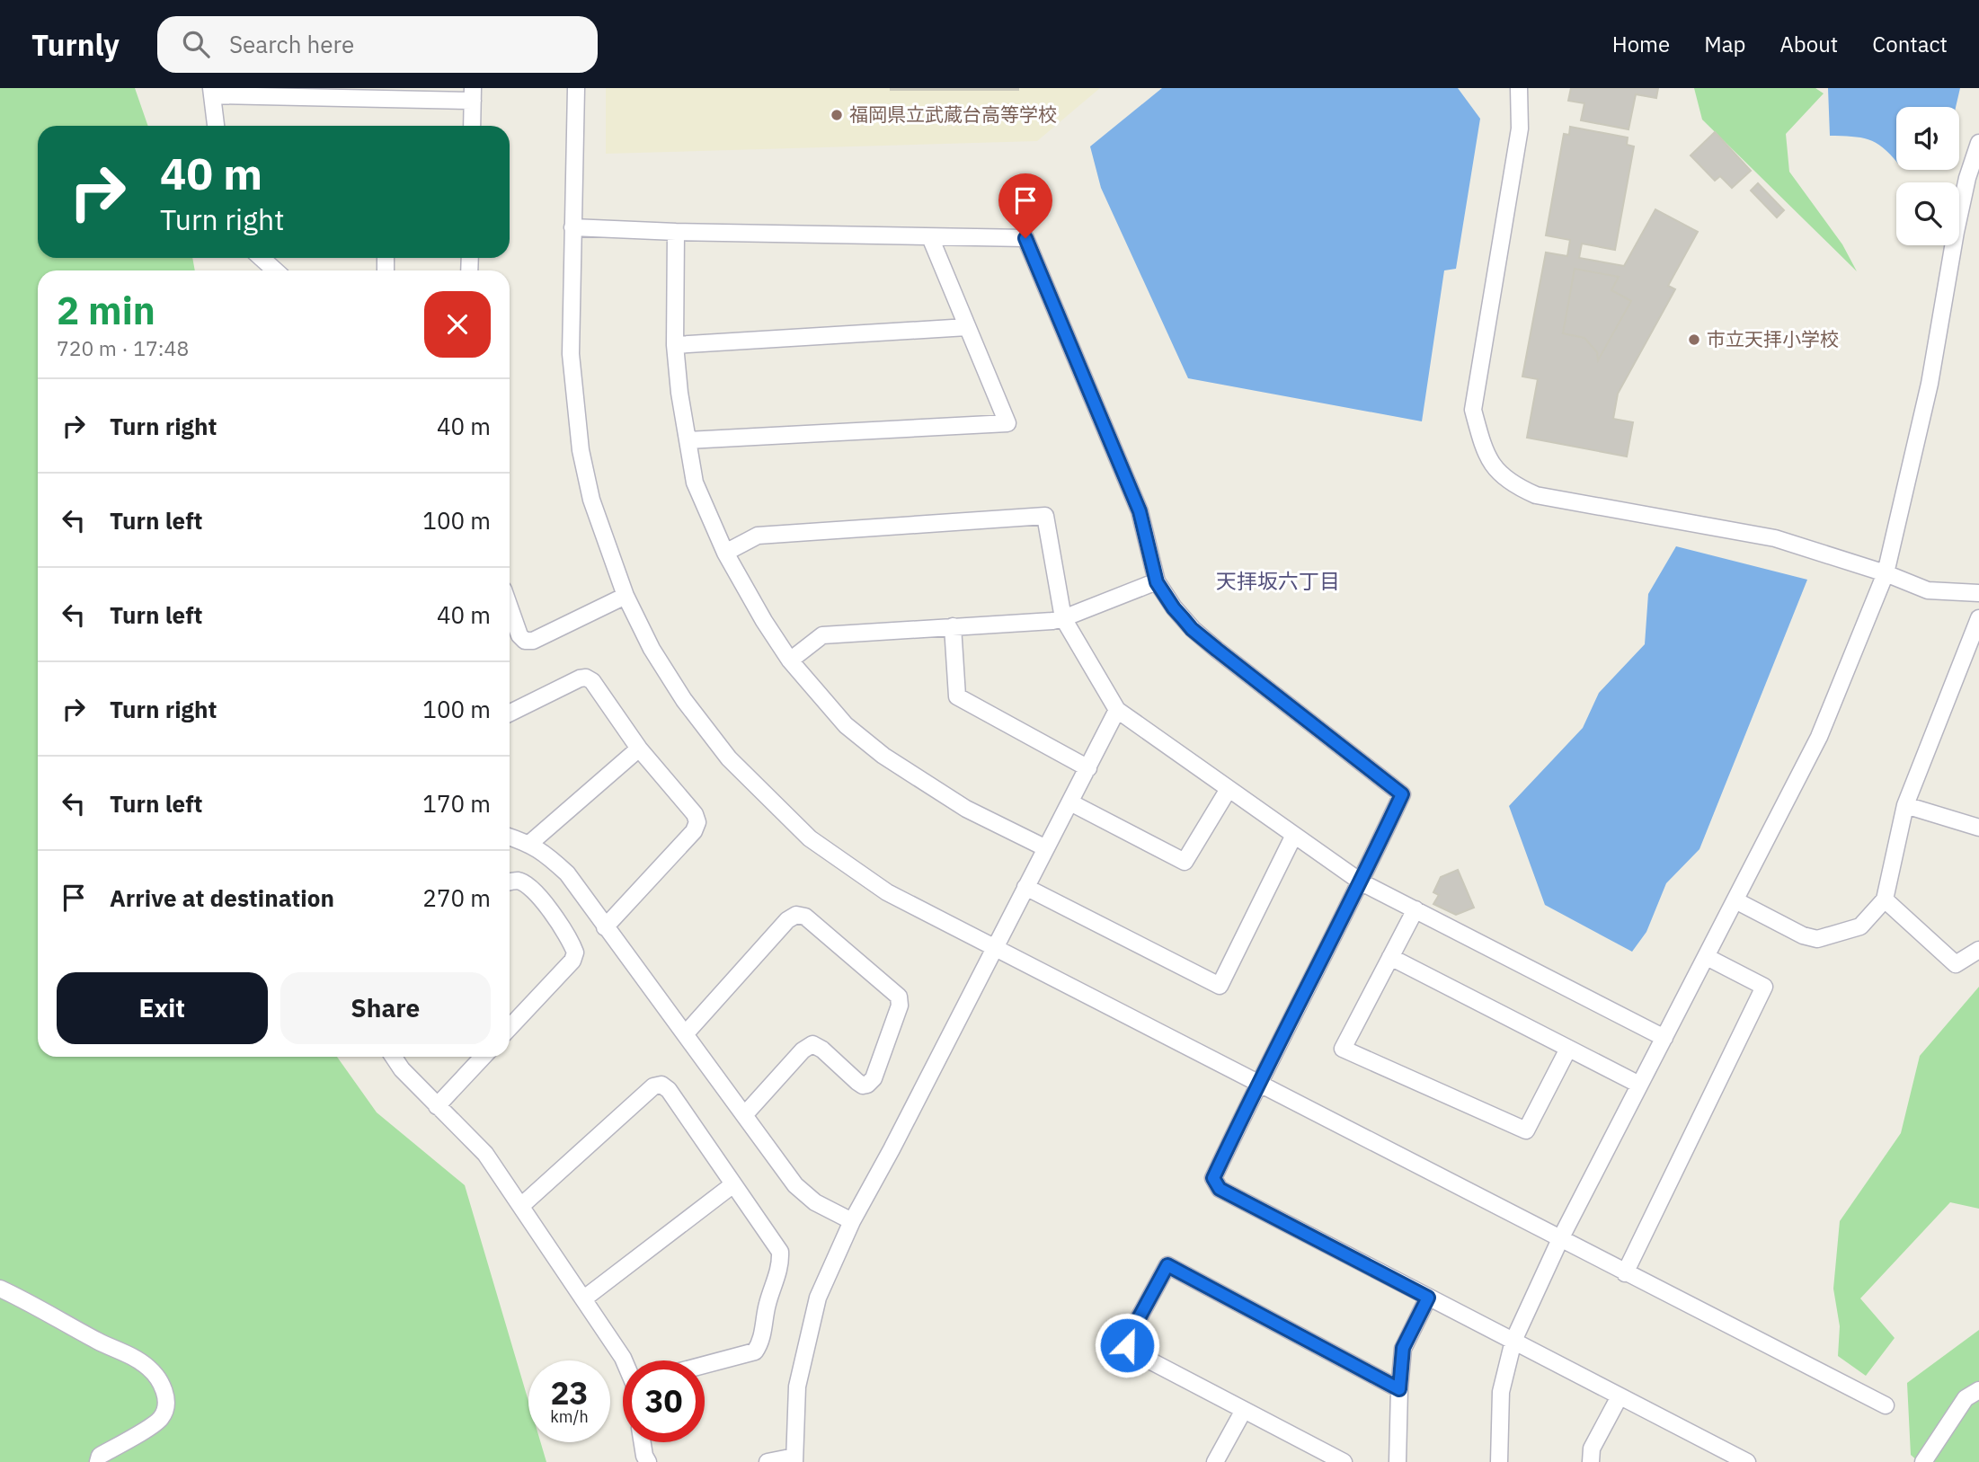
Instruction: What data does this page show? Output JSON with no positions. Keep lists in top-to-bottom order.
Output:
{
  "districts": ["天拝坂六丁目"],
  "places": ["福岡県立武蔵台高等学校", "市立天拝小学校"],
  "page": {
    "header": "Turnly",
    "search": "Search here",
    "nav": [
      "Home",
      "Map",
      "About",
      "Contact"
    ],
    "turn": ["40 m", "Turn right"],
    "heading": ["2 min", "720 m · 17:48"],
    "list": [
      {
        "name": "Turn right",
        "value": "40 m"
      },
      {
        "name": "Turn left",
        "value": "100 m"
      },
      {
        "name": "Turn left",
        "value": "40 m"
      },
      {
        "name": "Turn right",
        "value": "100 m"
      },
      {
        "name": "Turn left",
        "value": "170 m"
      },
      {
        "name": "Arrive at destination",
        "value": "270 m"
      }
    ],
    "buttons": ["Exit", "Share"],
    "speed": "23 km/h",
    "limit": "30"
  }
}
